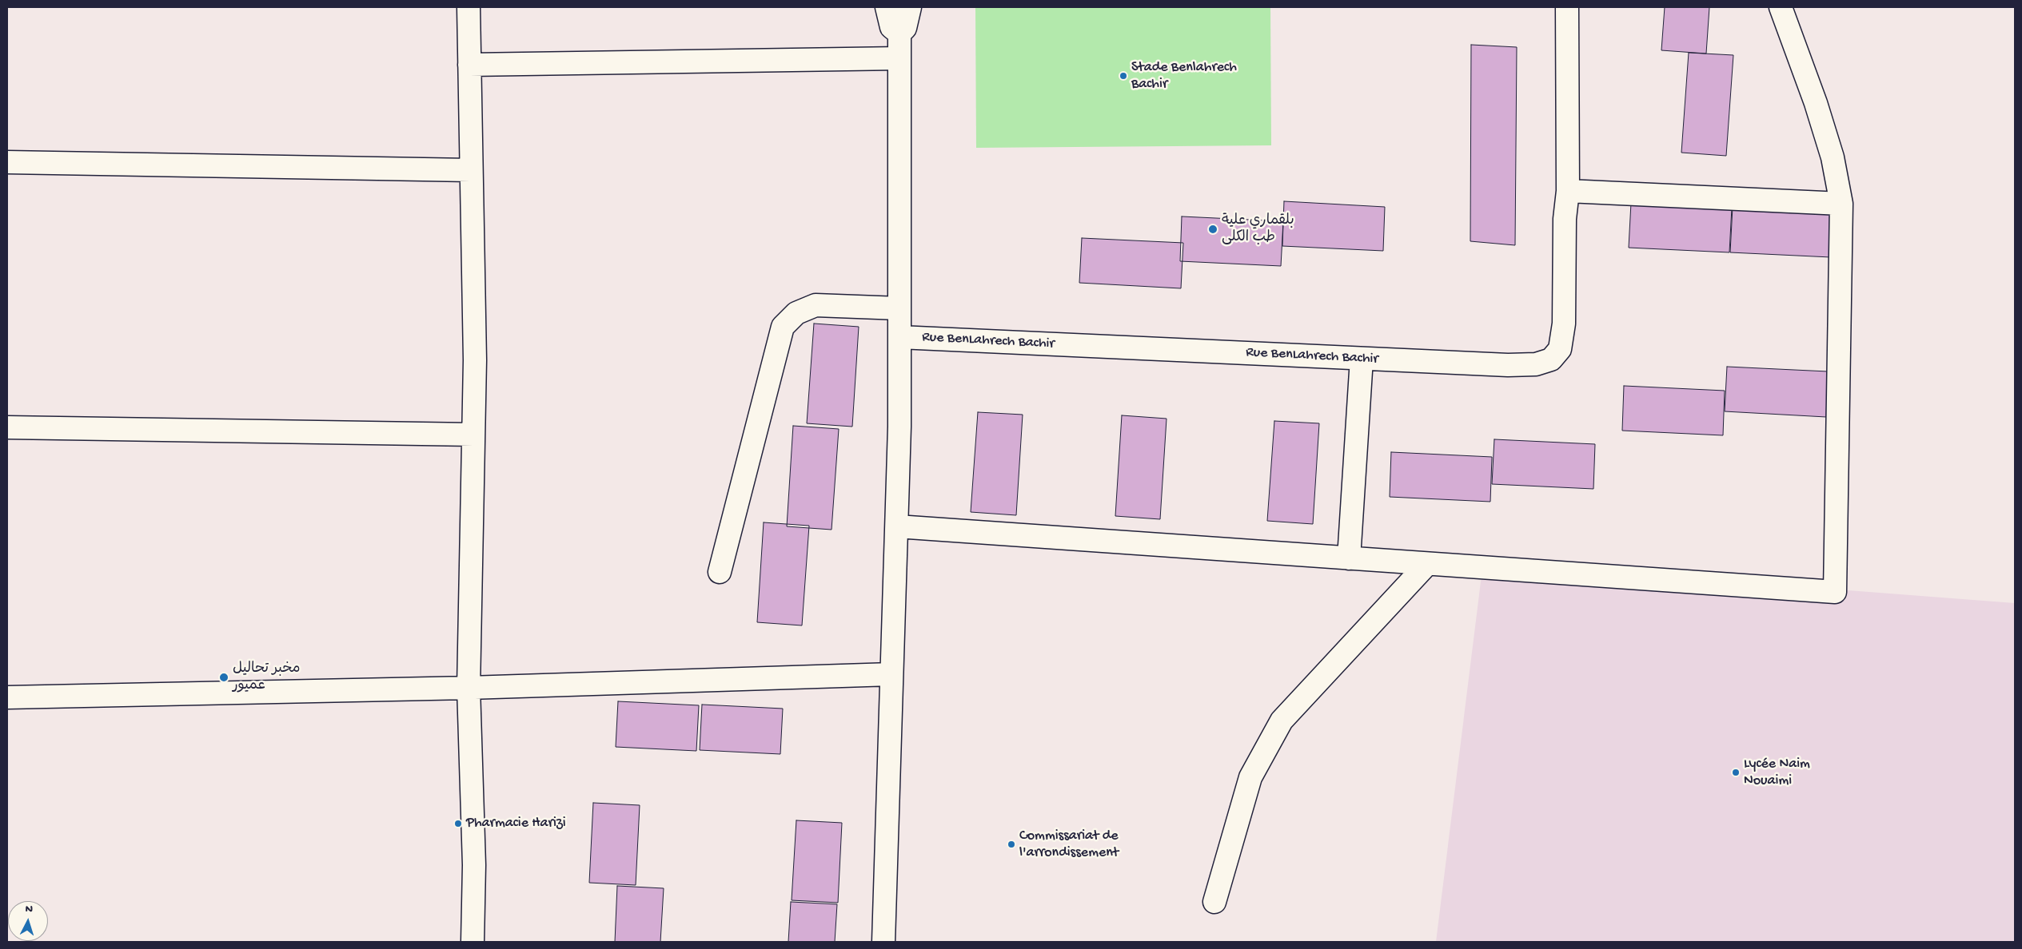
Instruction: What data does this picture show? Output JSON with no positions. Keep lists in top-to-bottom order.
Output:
{
  "streets": {
    "street": ["Rue BenLahrech Bachir"]
  },
  "places": [
    "Stade Benlahrech Bachir",
    "بلقماري علية طب الكلى",
    "مخبر تحاليل عميور",
    "Lycée Naim Nouaimi",
    "Pharmacie Harizi",
    "Commissariat de l'arrondissement"
  ],
  "north": "top"
}
